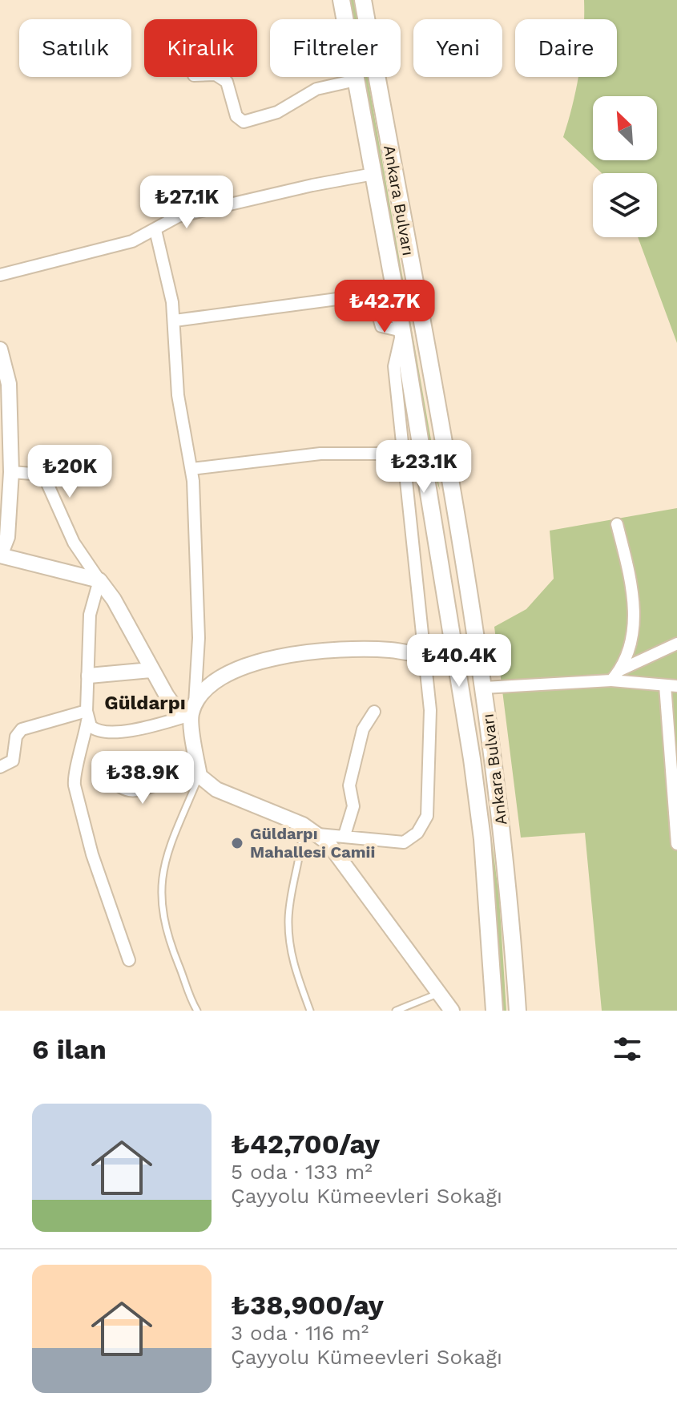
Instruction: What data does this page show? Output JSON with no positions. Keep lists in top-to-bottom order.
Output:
{
  "streets": {
    "main road": ["Ankara Bulvarı"]
  },
  "districts": ["Güldarpı"],
  "places": ["Güldarpı Mahallesi Camii"],
  "north": "top left",
  "page": {
    "chip": [
      "Satılık",
      "Kiralık",
      "Filtreler",
      "Yeni",
      "Daire"
    ],
    "price": [
      "₺27.1K",
      "₺42.7K",
      "₺23.1K",
      "₺20K",
      "₺40.4K",
      "₺38.9K"
    ],
    "heading": "6 ilan",
    "list": [
      {
        "name": "₺42,700/ay",
        "note": "5 oda · 133 m² · Çayyolu Kümeevleri Sokağı"
      },
      {
        "name": "₺38,900/ay",
        "note": "3 oda · 116 m² · Çayyolu Kümeevleri Sokağı"
      }
    ]
  }
}
